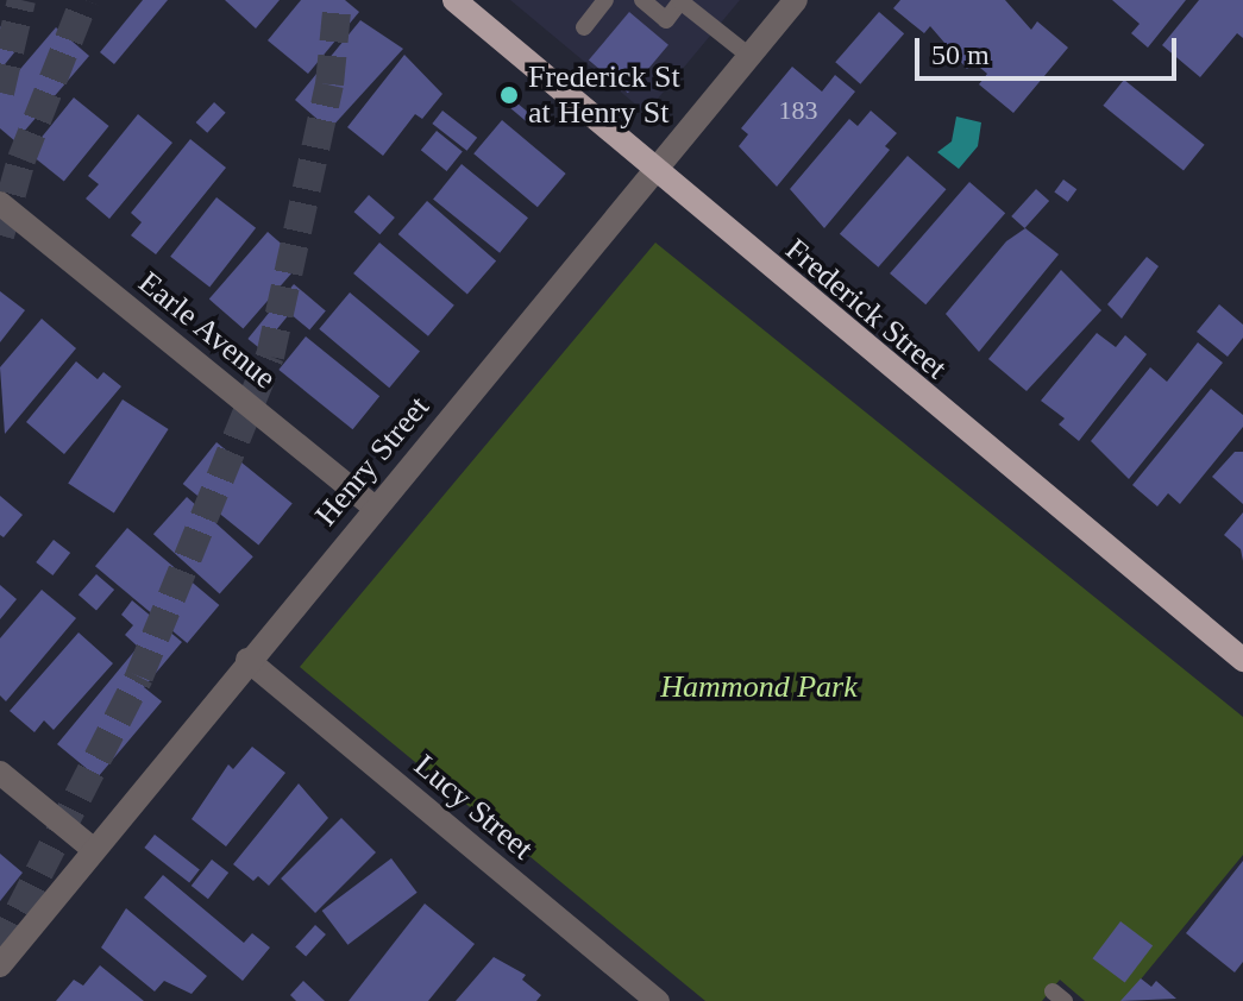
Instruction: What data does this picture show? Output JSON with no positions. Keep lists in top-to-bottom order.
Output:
{
  "streets": {
    "main road": ["Frederick Street"],
    "street": ["Earle Avenue", "Henry Street", "Lucy Street"]
  },
  "crossings": [
    ["Frederick Street", "Henry Street"],
    ["Earle Avenue", "Henry Street"],
    ["Henry Street", "Lucy Street"]
  ],
  "parks": ["Hammond Park"],
  "places": ["Frederick St at Henry St"],
  "house_numbers": ["183"],
  "scale_bar": "50 m"
}
